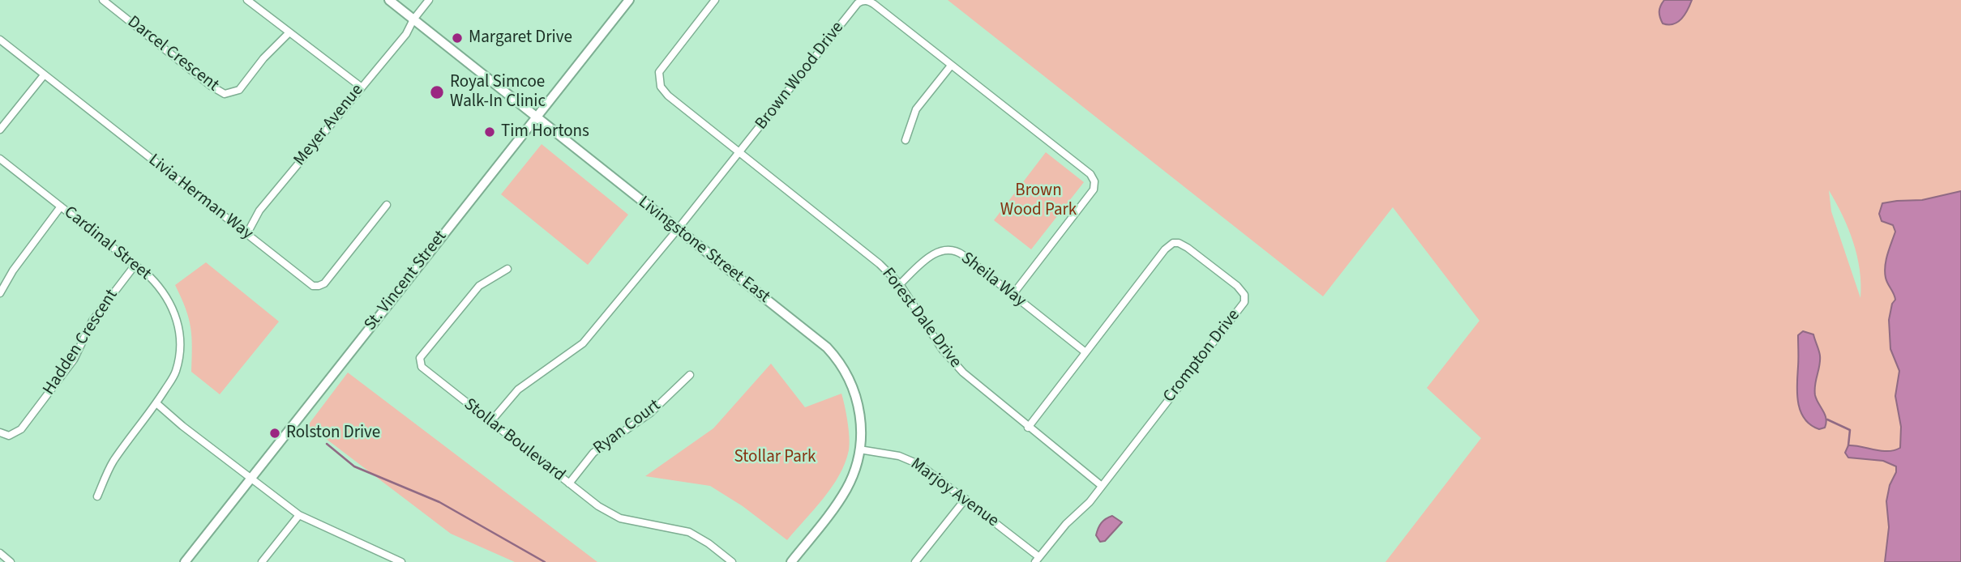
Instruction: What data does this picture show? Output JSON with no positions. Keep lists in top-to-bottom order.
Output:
{
  "streets": {
    "street": [
      "Darcel Crescent",
      "Brown Wood Drive",
      "Meyer Avenue",
      "Livia Herman Way",
      "Cardinal Street",
      "Livingstone Street East",
      "Sheila Way",
      "St. Vincent Street",
      "Forest Dale Drive",
      "Hadden Crescent",
      "Crompton Drive",
      "Ryan Court",
      "Stollar Boulevard",
      "Marjoy Avenue"
    ]
  },
  "crossings": [
    ["Brown Wood Drive", "Livingstone Street East"],
    ["Brown Wood Drive", "Sheila Way"],
    ["Brown Wood Drive", "Forest Dale Drive"],
    ["Brown Wood Drive", "Stollar Boulevard"],
    ["Meyer Avenue", "Livia Herman Way"],
    ["Meyer Avenue", "Livingstone Street East"],
    ["Cardinal Street", "Hadden Crescent"],
    ["Livingstone Street East", "St. Vincent Street"],
    ["Livingstone Street East", "Marjoy Avenue"],
    ["Sheila Way", "Forest Dale Drive"],
    ["Sheila Way", "Crompton Drive"],
    ["Forest Dale Drive", "Crompton Drive"],
    ["Crompton Drive", "Marjoy Avenue"],
    ["Ryan Court", "Stollar Boulevard"]
  ],
  "parks": ["Brown Wood Park", "Stollar Park"],
  "places": [
    "Margaret Drive",
    "Royal Simcoe Walk-In Clinic",
    "Tim Hortons",
    "Rolston Drive"
  ]
}
